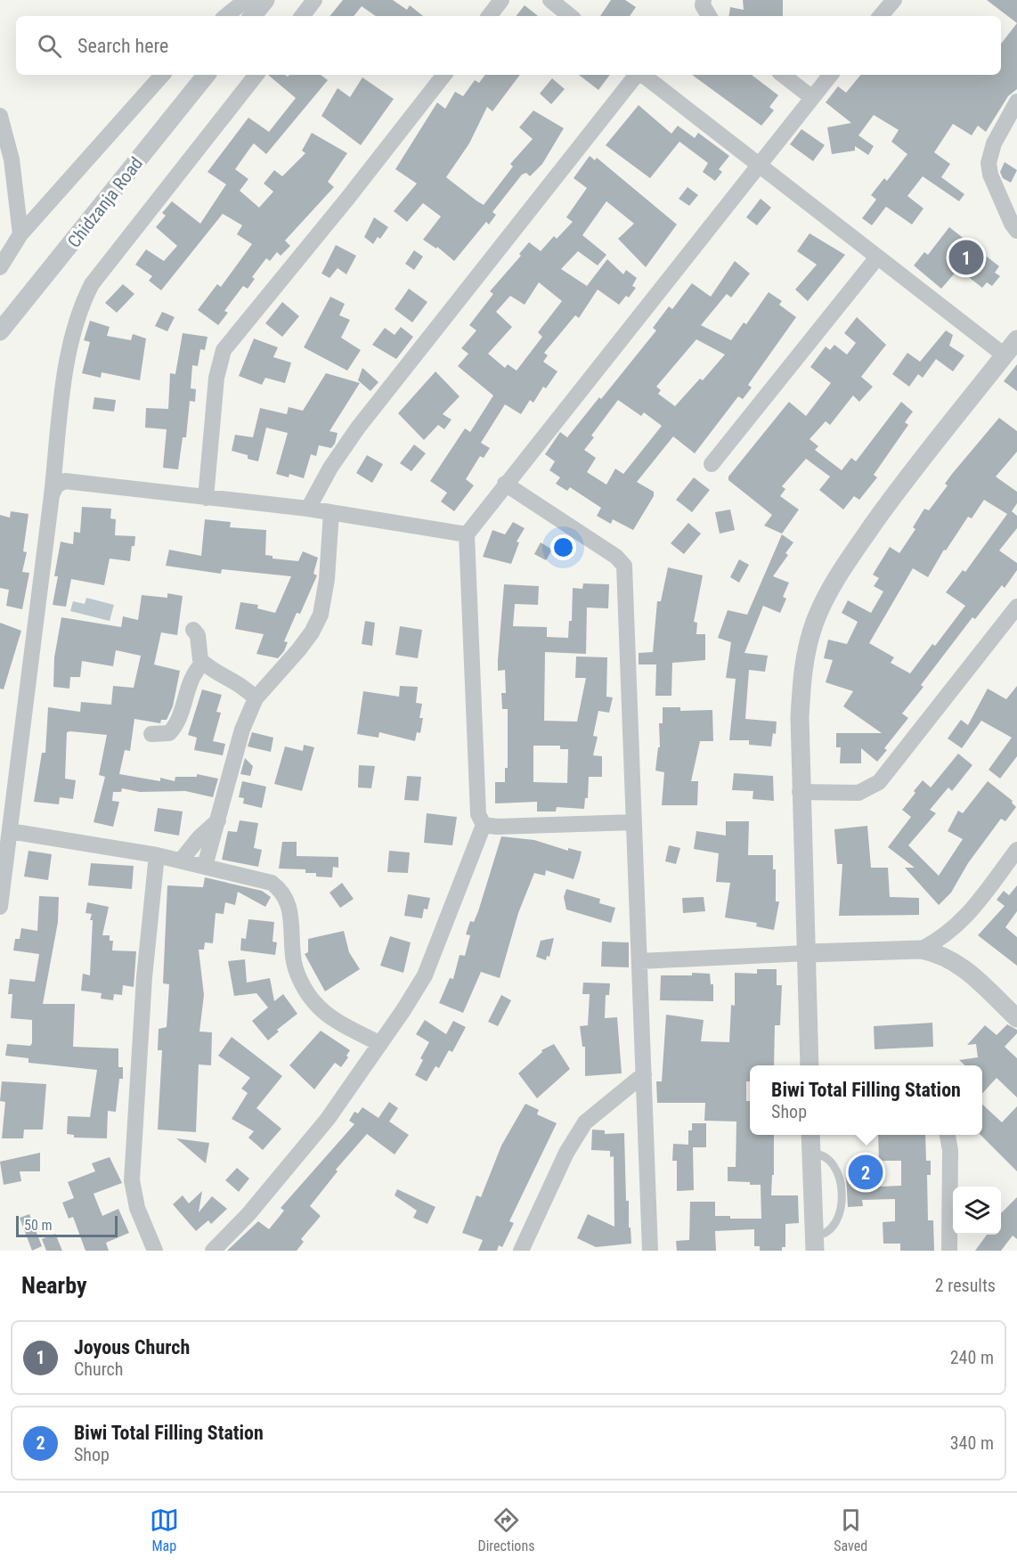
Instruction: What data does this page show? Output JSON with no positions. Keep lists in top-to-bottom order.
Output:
{
  "streets": {
    "street": ["Chidzanja Road"]
  },
  "scale_bar": "50 m",
  "page": {
    "search": "Search here",
    "pins": ["1", "2"],
    "popup": ["Biwi Total Filling Station", "Shop"],
    "scale": "50 m",
    "heading": ["Nearby", "2 results"],
    "list": [
      {
        "mark": "1",
        "name": "Joyous Church",
        "note": "Church",
        "value": "240 m"
      },
      {
        "mark": "2",
        "name": "Biwi Total Filling Station",
        "note": "Shop",
        "value": "340 m"
      }
    ],
    "nav": ["Map", "Directions", "Saved"]
  }
}
